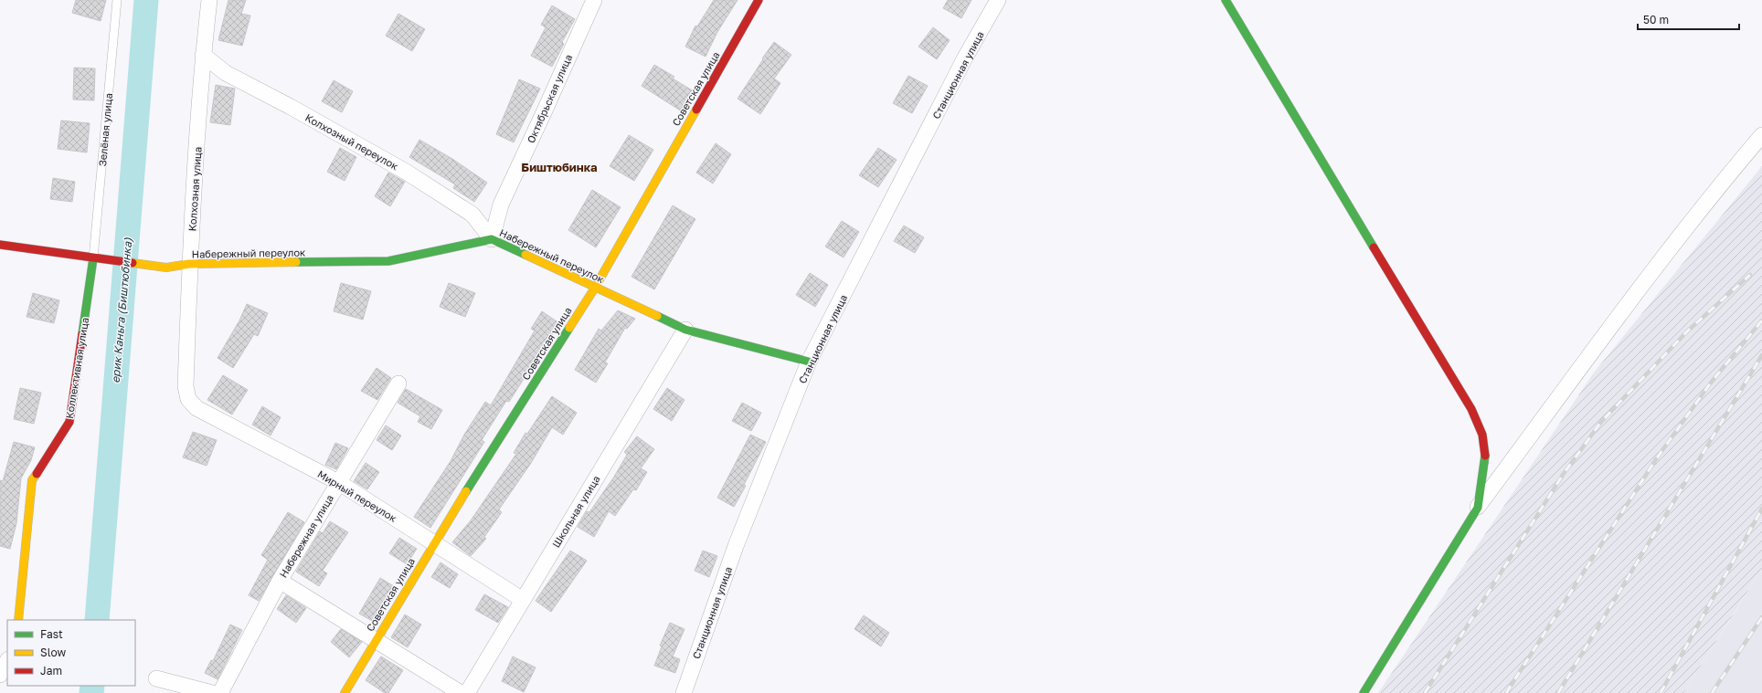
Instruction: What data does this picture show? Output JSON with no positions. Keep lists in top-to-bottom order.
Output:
{
  "streets": {
    "street": [
      "Станционная улица",
      "Советская улица",
      "Октябрьская улица",
      "Колхозный переулок",
      "Колхозная улица",
      "Набережный переулок",
      "Коллективная улица",
      "Мирный переулок",
      "Школьная улица",
      "Набережная улица"
    ],
    "lane": ["Зелёная улица"]
  },
  "crossings": [
    ["Станционная улица", "Набережный переулок"],
    ["Советская улица", "Набережный переулок"],
    ["Советская улица", "Мирный переулок"],
    ["Октябрьская улица", "Колхозный переулок"],
    ["Октябрьская улица", "Набережный переулок"],
    ["Зелёная улица", "Набережный переулок"],
    ["Зелёная улица", "Коллективная улица"],
    ["Колхозный переулок", "Колхозная улица"],
    ["Колхозный переулок", "Набережный переулок"],
    ["Колхозная улица", "Набережный переулок"],
    ["Колхозная улица", "Мирный переулок"],
    ["Набережный переулок", "Коллективная улица"],
    ["Набережный переулок", "Школьная улица"],
    ["Мирный переулок", "Школьная улица"],
    ["Мирный переулок", "Набережная улица"]
  ],
  "districts": ["Биштюбинка"],
  "water": ["ерик Каньга (Биштюбинка)"],
  "legend": ["Fast", "Slow", "Jam"],
  "scale_bar": "50 m"
}
